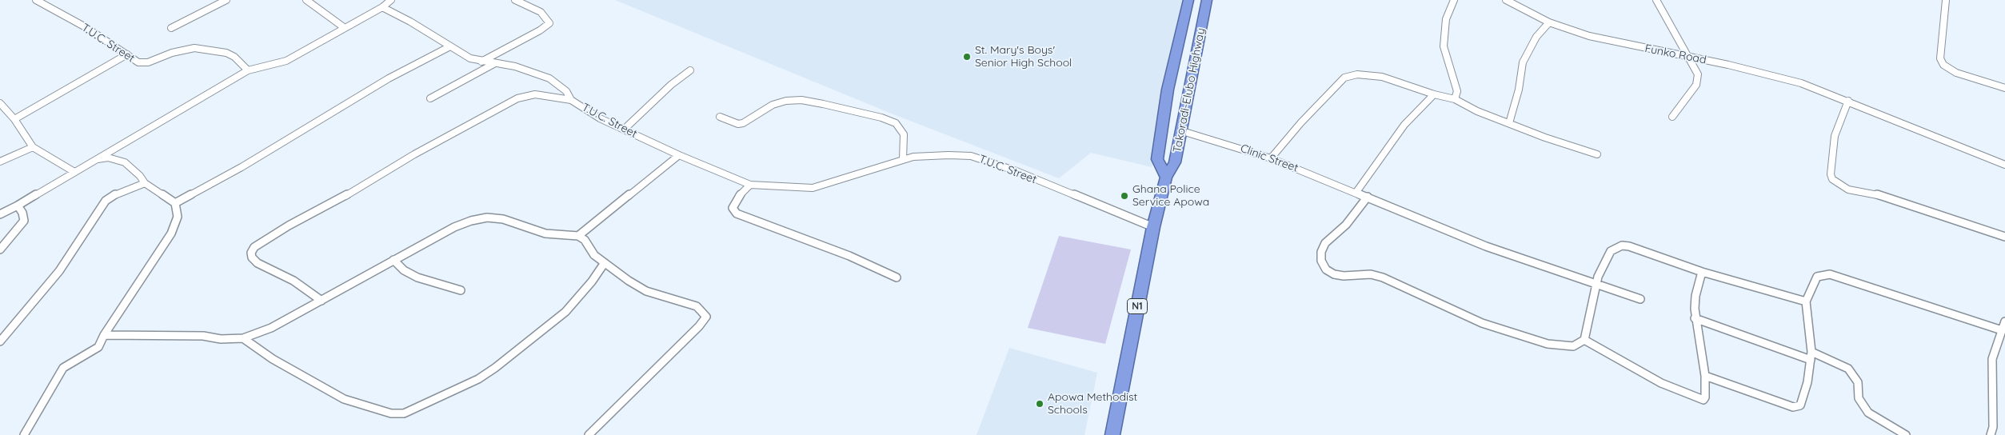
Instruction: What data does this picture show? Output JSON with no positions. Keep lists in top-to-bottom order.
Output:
{
  "streets": {
    "highway": ["Takoradi-Elubo Highway", "N1"],
    "street": ["T.U.C. Street", "Funko Road", "Clinic Street"]
  },
  "crossings": [
    ["T.U.C. Street", "Takoradi-Elubo Highway"],
    ["Takoradi-Elubo Highway", "Clinic Street"]
  ],
  "places": ["St. Mary's Boys' Senior High School", "Ghana Police Service Apowa", "Apowa Methodist Schools"]
}
